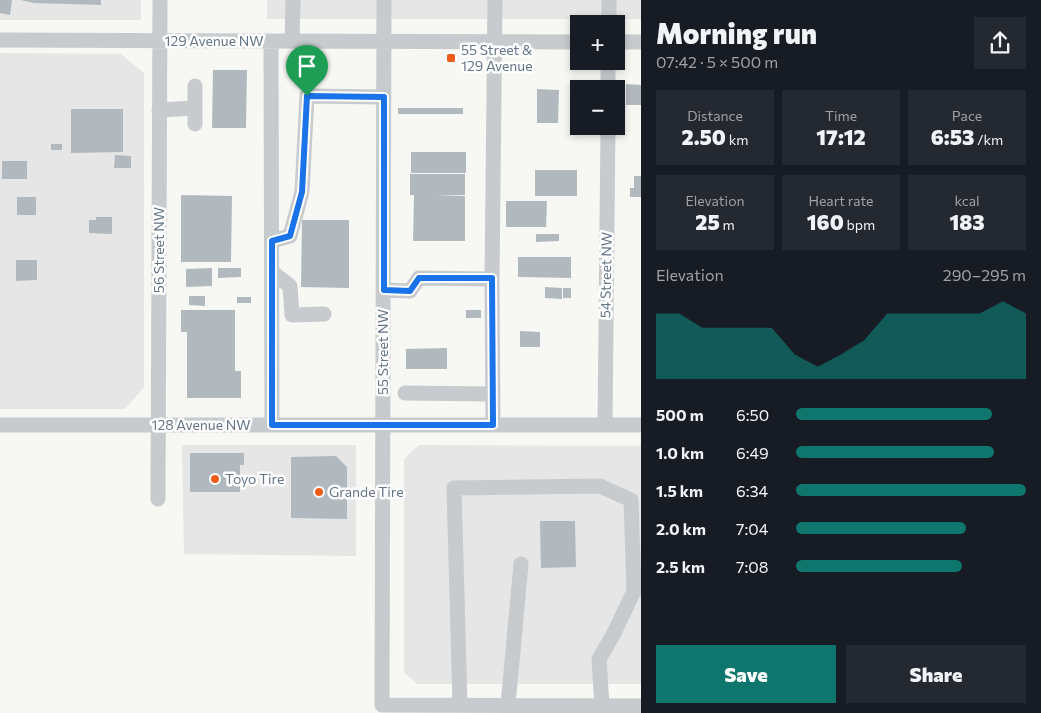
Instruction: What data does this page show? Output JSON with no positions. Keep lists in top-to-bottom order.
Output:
{
  "streets": {
    "street": [
      "129 Avenue NW",
      "56 Street NW",
      "54 Street NW",
      "55 Street NW",
      "128 Avenue NW"
    ]
  },
  "crossings": [
    ["129 Avenue NW", "56 Street NW"],
    ["129 Avenue NW", "55 Street NW"],
    ["56 Street NW", "128 Avenue NW"],
    ["54 Street NW", "128 Avenue NW"],
    ["55 Street NW", "128 Avenue NW"]
  ],
  "places": {
    "transit": ["55 Street & 129 Avenue"],
    "other": ["Toyo Tire", "Grande Tire"]
  },
  "page": {
    "heading": ["Morning run", "07:42 · 5 × 500 m"],
    "map_buttons": ["+", "−"],
    "stats": [
      ["Distance", "2.50 km"],
      ["Time", "17:12"],
      ["Pace", "6:53 /km"],
      ["Elevation", "25 m"],
      ["Heart rate", "160 bpm"],
      ["kcal", "183"]
    ],
    "chart": ["Elevation", "290–295 m"],
    "list": [
      {
        "name": "500 m",
        "note": "6:50"
      },
      {
        "name": "1.0 km",
        "note": "6:49"
      },
      {
        "name": "1.5 km",
        "note": "6:34"
      },
      {
        "name": "2.0 km",
        "note": "7:04"
      },
      {
        "name": "2.5 km",
        "note": "7:08"
      }
    ],
    "buttons": ["Save", "Share"]
  }
}
